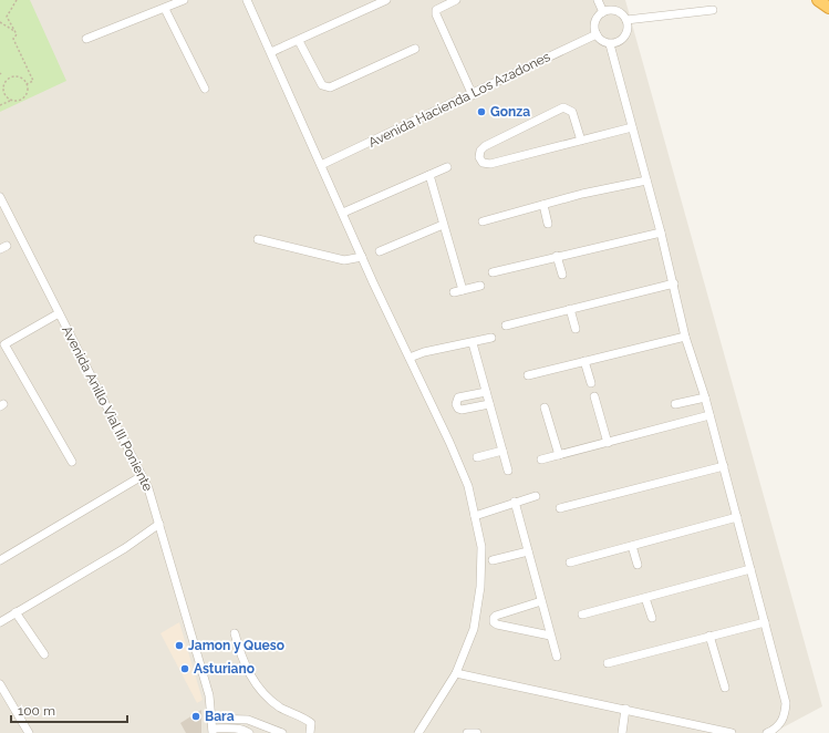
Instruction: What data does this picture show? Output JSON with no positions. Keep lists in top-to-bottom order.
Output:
{
  "streets": {
    "street": ["Avenida Hacienda Los Azadones", "Avenida Anillo Vial III Poniente"]
  },
  "places": [
    "Gonza",
    "Jamon y Queso",
    "Asturiano",
    "Bara"
  ],
  "scale_bar": "100 m"
}
